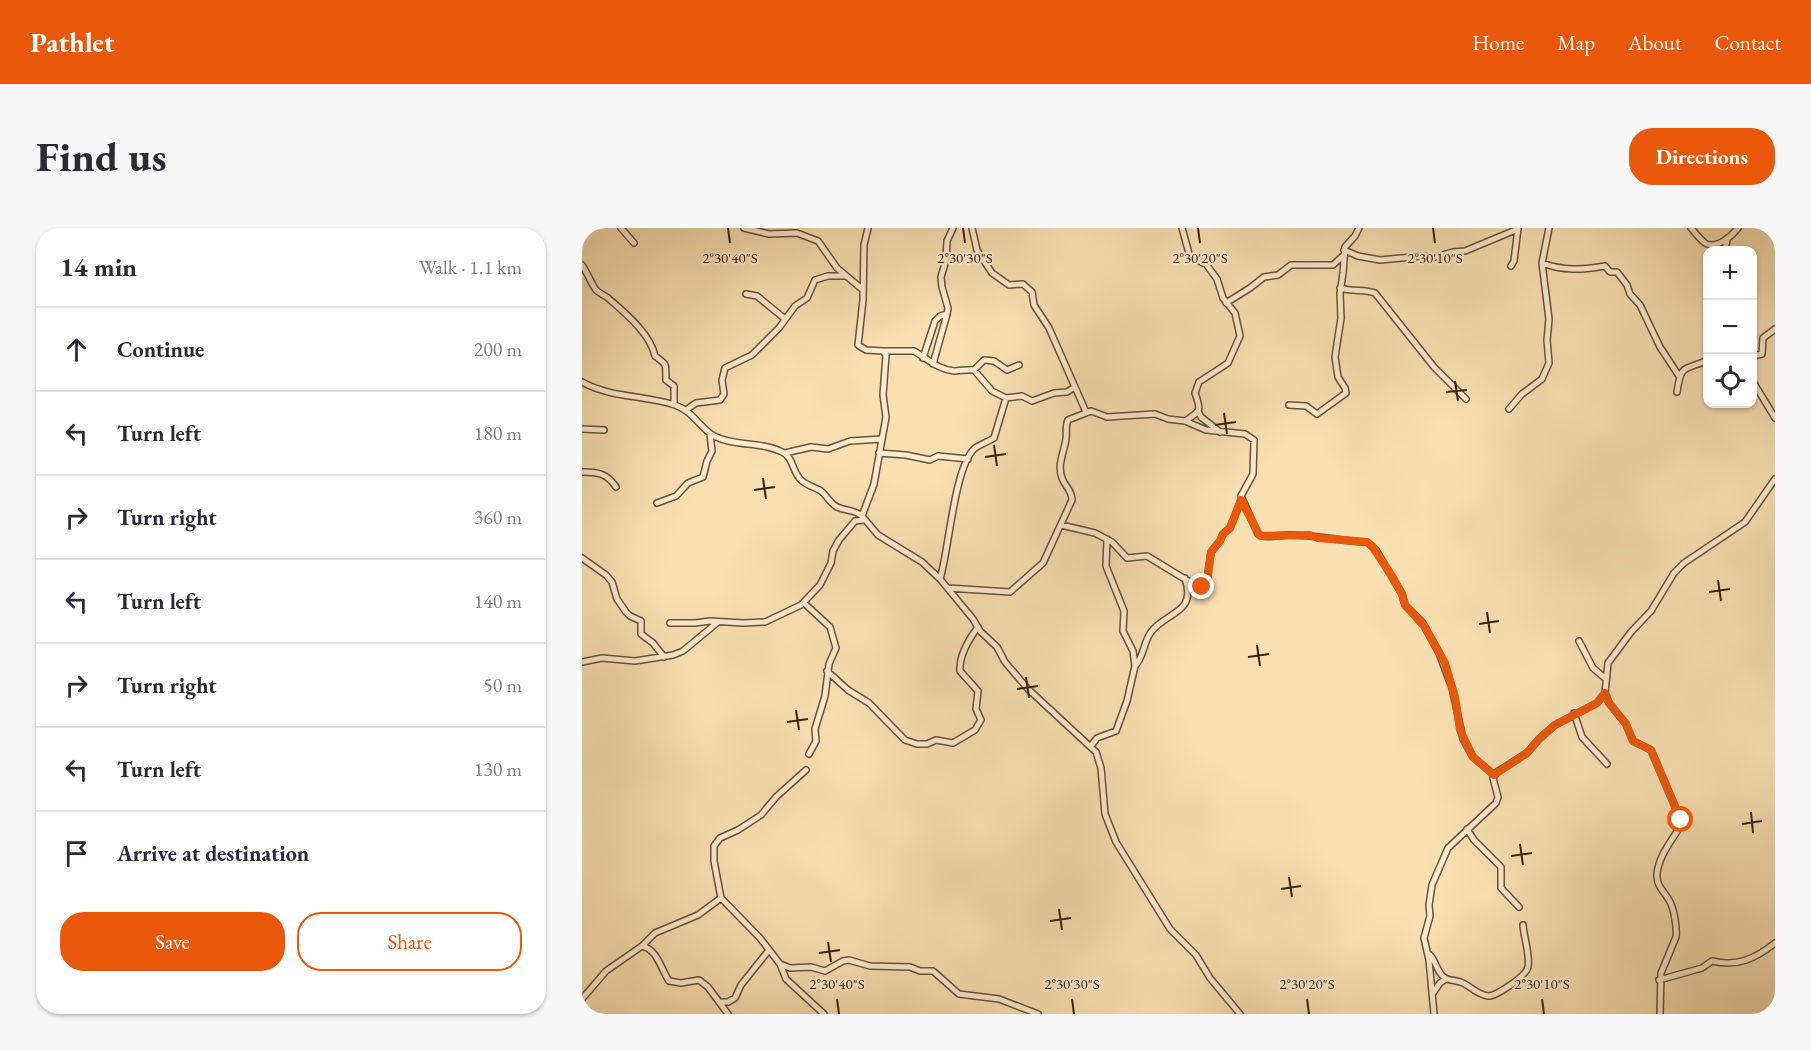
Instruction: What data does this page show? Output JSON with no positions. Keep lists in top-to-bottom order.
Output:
{
  "page": {
    "header": "Pathlet",
    "nav": [
      "Home",
      "Map",
      "About",
      "Contact"
    ],
    "buttons": [
      "Directions",
      ["Save", "Share"]
    ],
    "title": "Find us",
    "heading": ["14 min", "Walk · 1.1 km"],
    "map_buttons": ["+", "−"],
    "list": [
      ["Continue", "200 m"],
      ["Turn left", "180 m"],
      ["Turn right", "360 m"],
      ["Turn left", "140 m"],
      ["Turn right", "50 m"],
      ["Turn left", "130 m"],
      "Arrive at destination"
    ]
  },
  "coordinates": [
    "2°30'40\"S",
    "2°30'30\"S",
    "2°30'20\"S",
    "2°30'10\"S"
  ]
}
